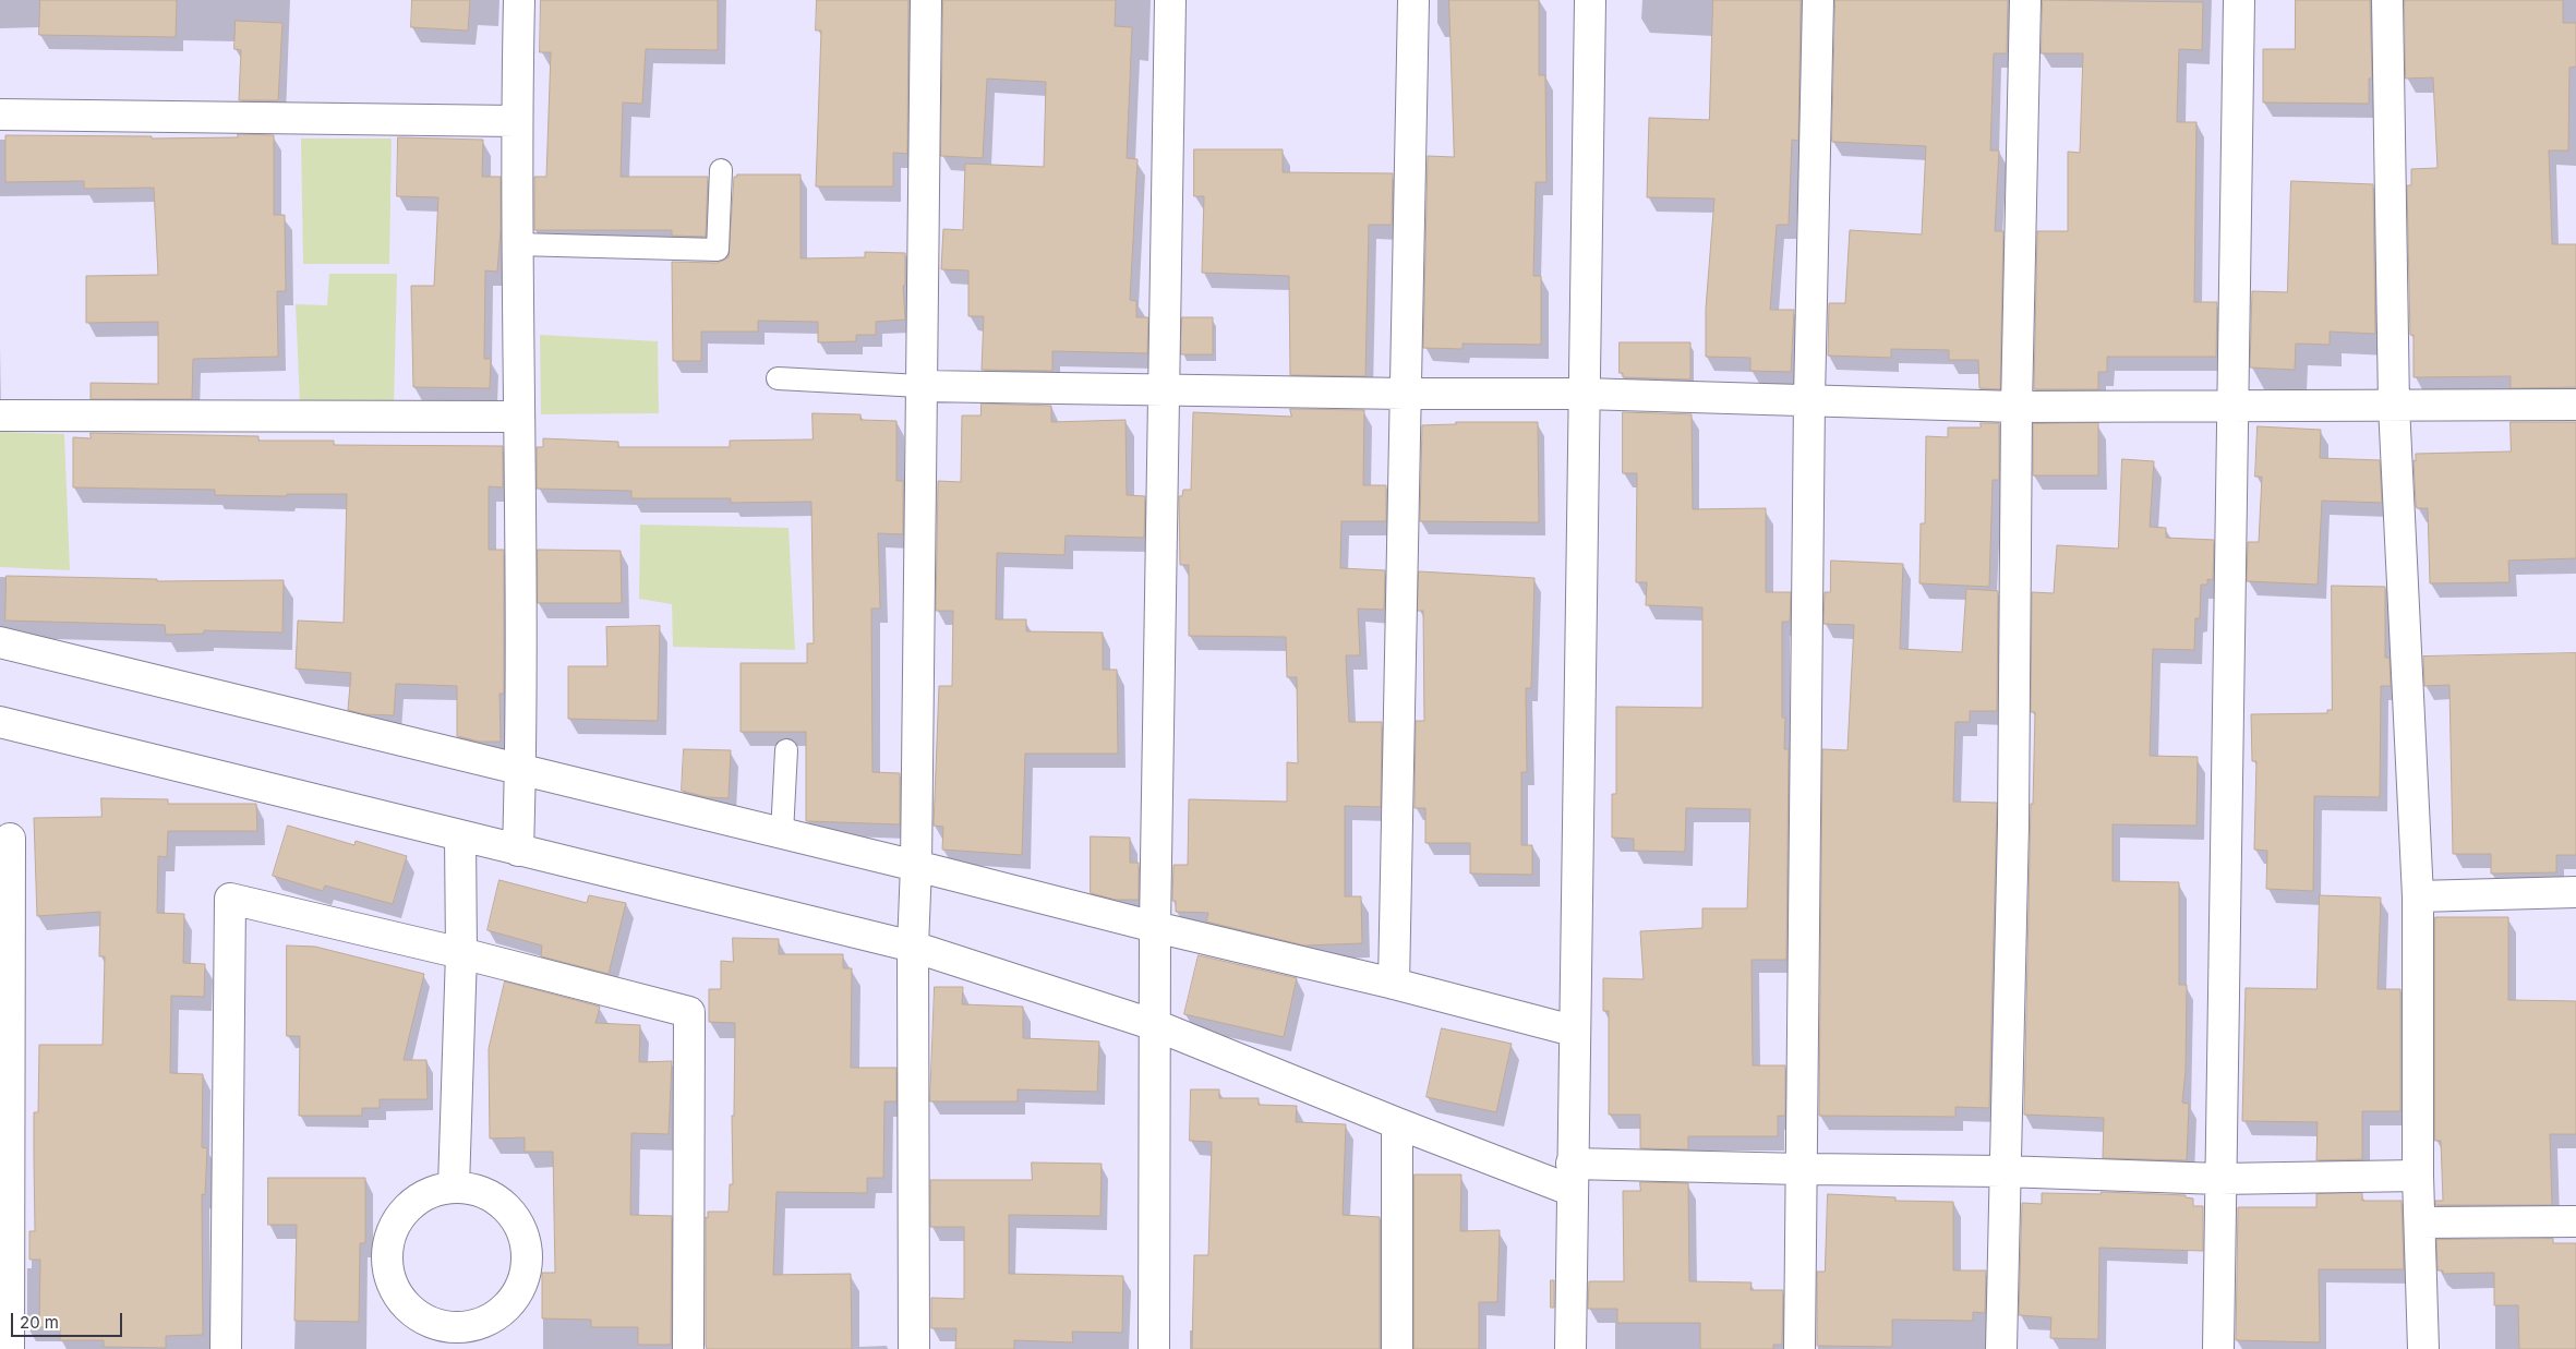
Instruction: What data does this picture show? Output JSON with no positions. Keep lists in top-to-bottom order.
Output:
{
  "scale_bar": "20 m"
}
